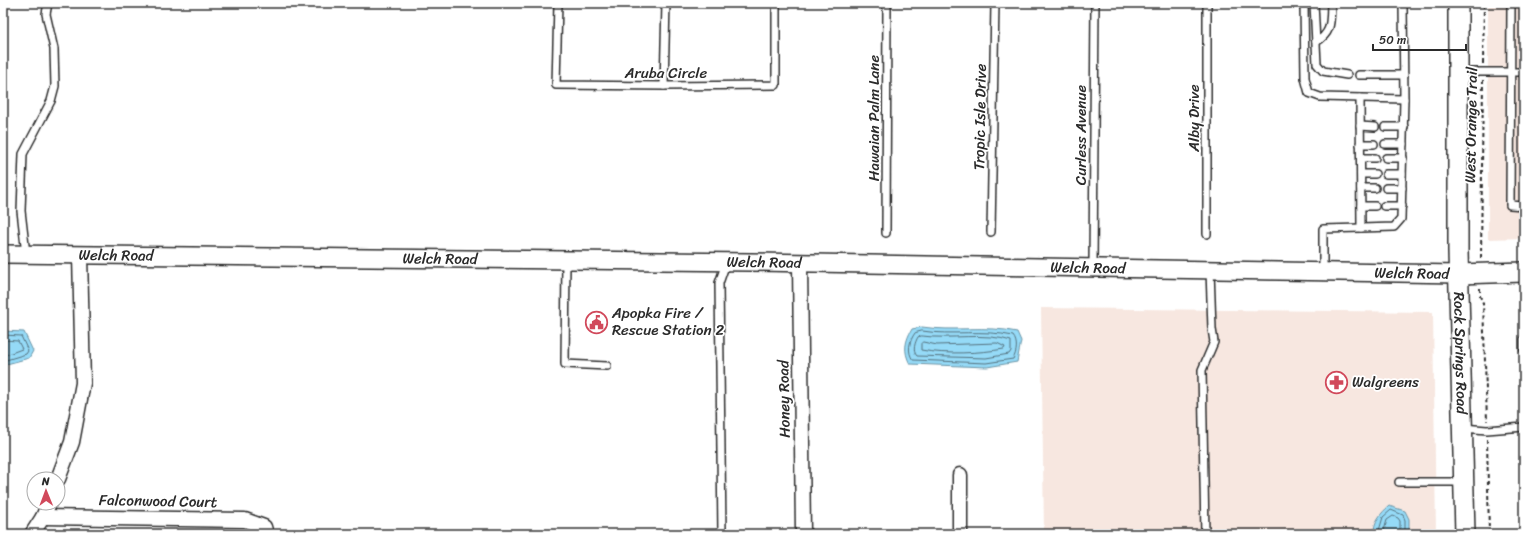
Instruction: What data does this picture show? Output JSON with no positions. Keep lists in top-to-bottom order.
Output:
{
  "streets": {
    "main road": ["Welch Road", "Rock Springs Road"],
    "street": ["Honey Road", "Falconwood Court"],
    "lane": [
      "Aruba Circle",
      "Tropic Isle Drive",
      "Hawaian Palm Lane",
      "Alby Drive",
      "Curless Avenue"
    ],
    "path": ["West Orange Trail"]
  },
  "crossings": [
    ["Curless Avenue", "Welch Road"],
    ["Welch Road", "Rock Springs Road"],
    ["Welch Road", "Honey Road"]
  ],
  "places": {
    "public building": ["Apopka Fire / Rescue Station 2"],
    "pharmacy": ["Walgreens"]
  },
  "scale_bar": "50 m",
  "north": "top"
}
